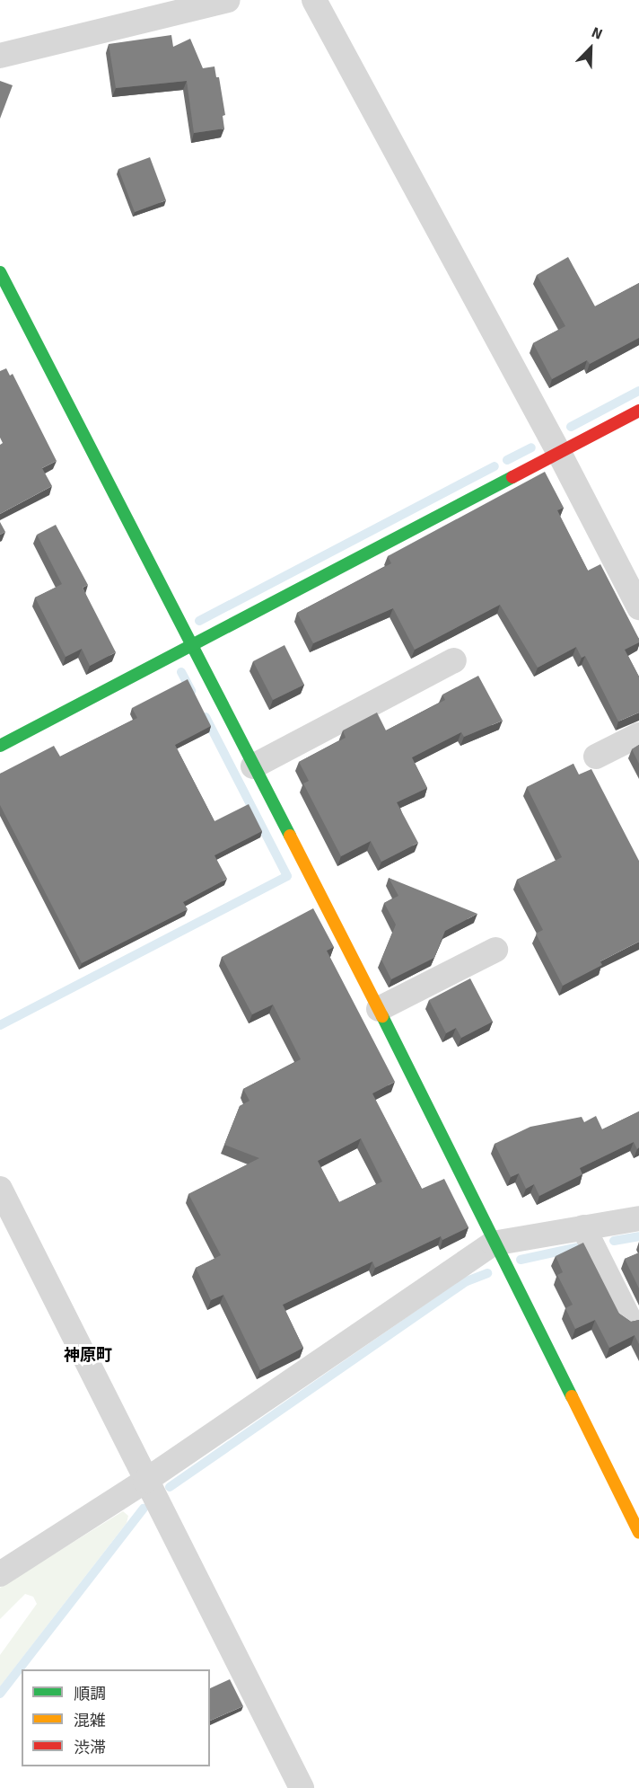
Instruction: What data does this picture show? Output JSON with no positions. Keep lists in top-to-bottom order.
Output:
{
  "districts": ["神原町"],
  "legend": ["順調", "混雑", "渋滞"],
  "north": "top right"
}
